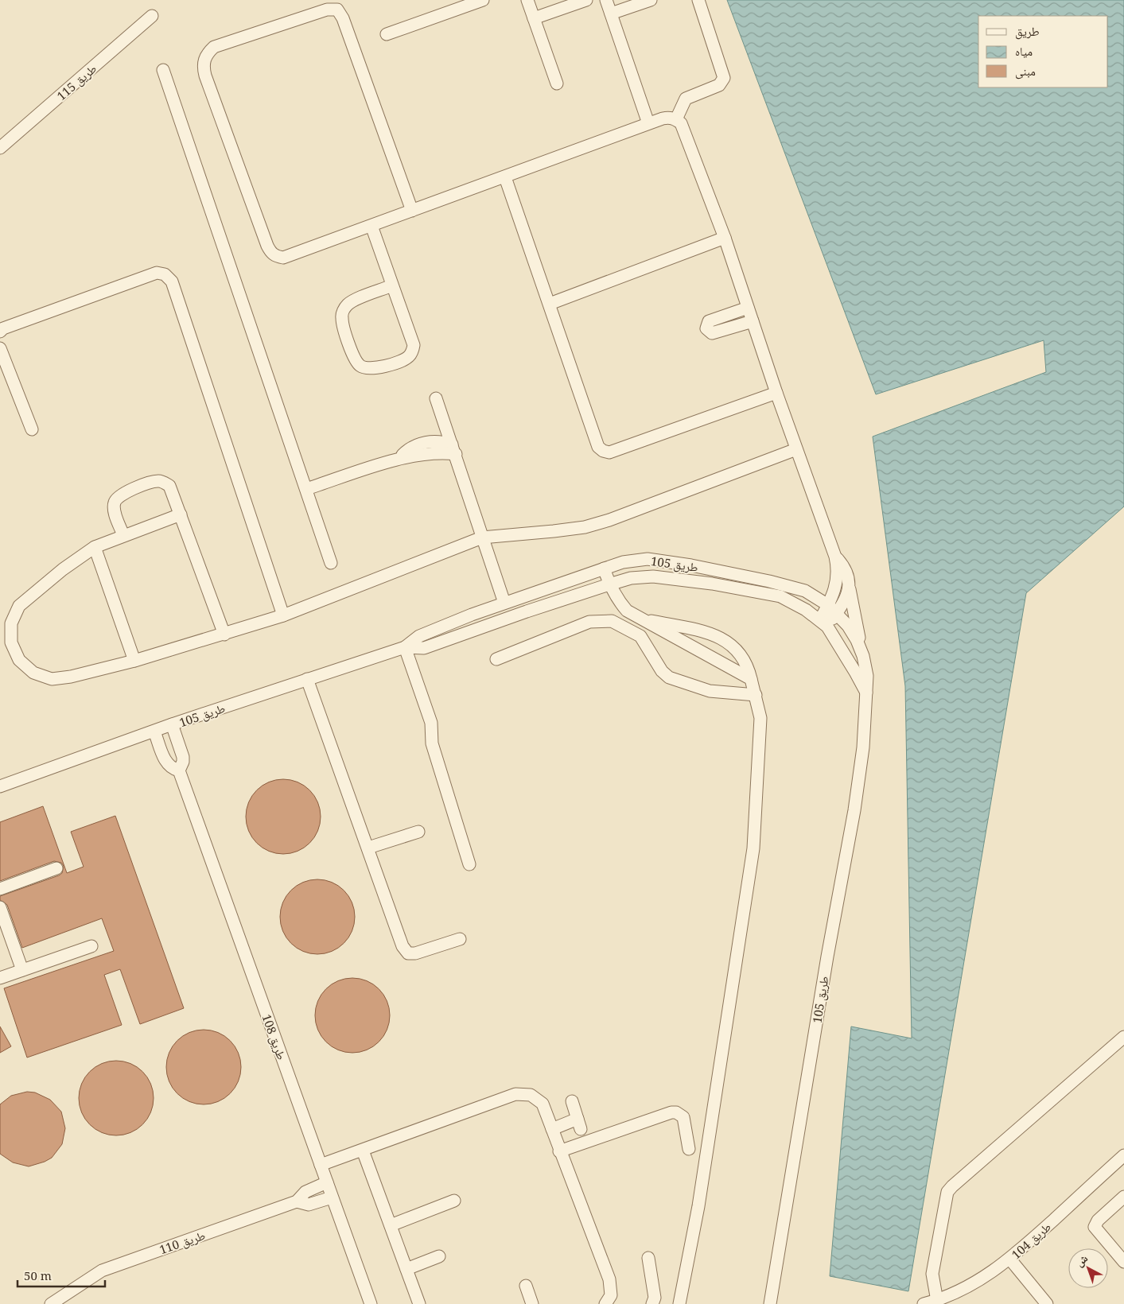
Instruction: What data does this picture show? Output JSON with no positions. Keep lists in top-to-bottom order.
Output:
{
  "streets": {
    "street": [
      "طريق 115",
      "طريق 105",
      "طريق 108",
      "طريق 104",
      "طريق 110"
    ]
  },
  "crossings": [
    ["طريق 105", "طريق 108"],
    ["طريق 108", "طريق 110"]
  ],
  "legend": ["طريق", "مياه", "مبنى"],
  "scale_bar": "50 m",
  "north": "top left"
}
